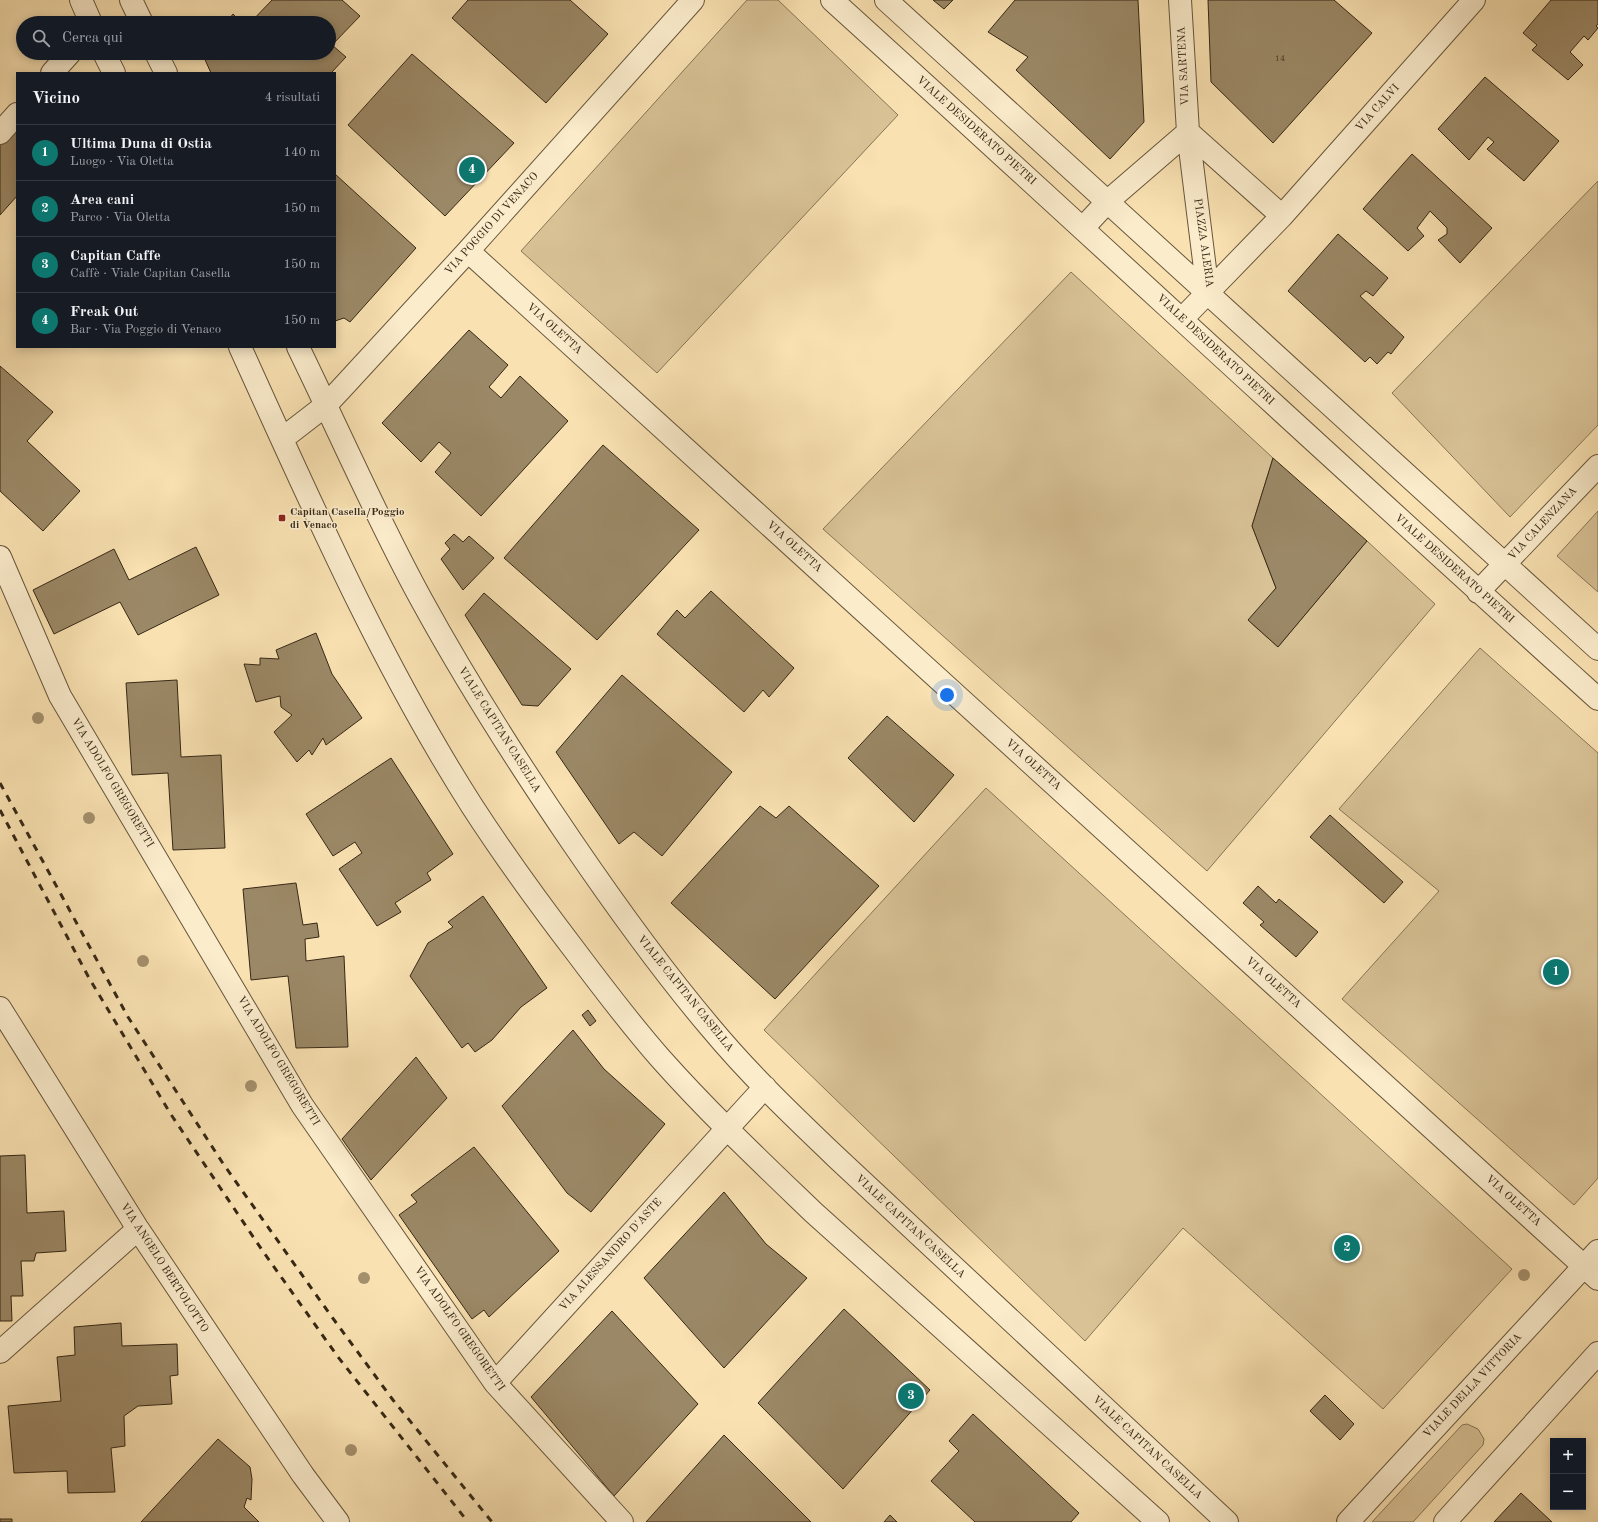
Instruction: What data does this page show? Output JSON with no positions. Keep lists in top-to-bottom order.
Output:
{
  "streets": {
    "street": [
      "VIA SARTENA",
      "VIA CALVI",
      "VIALE DESIDERATO PIETRI",
      "VIA POGGIO DI VENACO",
      "PIAZZA ALERIA",
      "VIA OLETTA",
      "VIA CALENZANA",
      "VIALE CAPITAN CASELLA",
      "VIA ADOLFO GREGORETTI",
      "VIA ALESSANDRO D'ASTE",
      "VIA ANGELO BERTOLOTTO",
      "VIALE DELLA VITTORIA"
    ]
  },
  "crossings": [
    ["VIA SARTENA", "PIAZZA ALERIA"],
    ["VIA CALVI", "PIAZZA ALERIA"],
    ["VIALE DESIDERATO PIETRI", "VIA CALENZANA"],
    ["VIA POGGIO DI VENACO", "VIA OLETTA"],
    ["VIA POGGIO DI VENACO", "VIALE CAPITAN CASELLA"],
    ["VIA OLETTA", "VIALE DELLA VITTORIA"],
    ["VIALE CAPITAN CASELLA", "VIA ALESSANDRO D'ASTE"],
    ["VIA ADOLFO GREGORETTI", "VIA ALESSANDRO D'ASTE"]
  ],
  "places": {
    "transit": ["Capitan Casella/Poggio di Venaco"]
  },
  "house_numbers": ["14"],
  "page": {
    "search": "Cerca qui",
    "heading": ["Vicino", "4 risultati"],
    "list": [
      {
        "mark": "1",
        "name": "Ultima Duna di Ostia",
        "note": "Luogo · Via Oletta",
        "value": "140 m"
      },
      {
        "mark": "2",
        "name": "Area cani",
        "note": "Parco · Via Oletta",
        "value": "150 m"
      },
      {
        "mark": "3",
        "name": "Capitan Caffe",
        "note": "Caffè · Viale Capitan Casella",
        "value": "150 m"
      },
      {
        "mark": "4",
        "name": "Freak Out",
        "note": "Bar · Via Poggio di Venaco",
        "value": "150 m"
      }
    ],
    "pins": [
      "4",
      "1",
      "2",
      "3"
    ],
    "map_buttons": ["+", "−"]
  }
}
